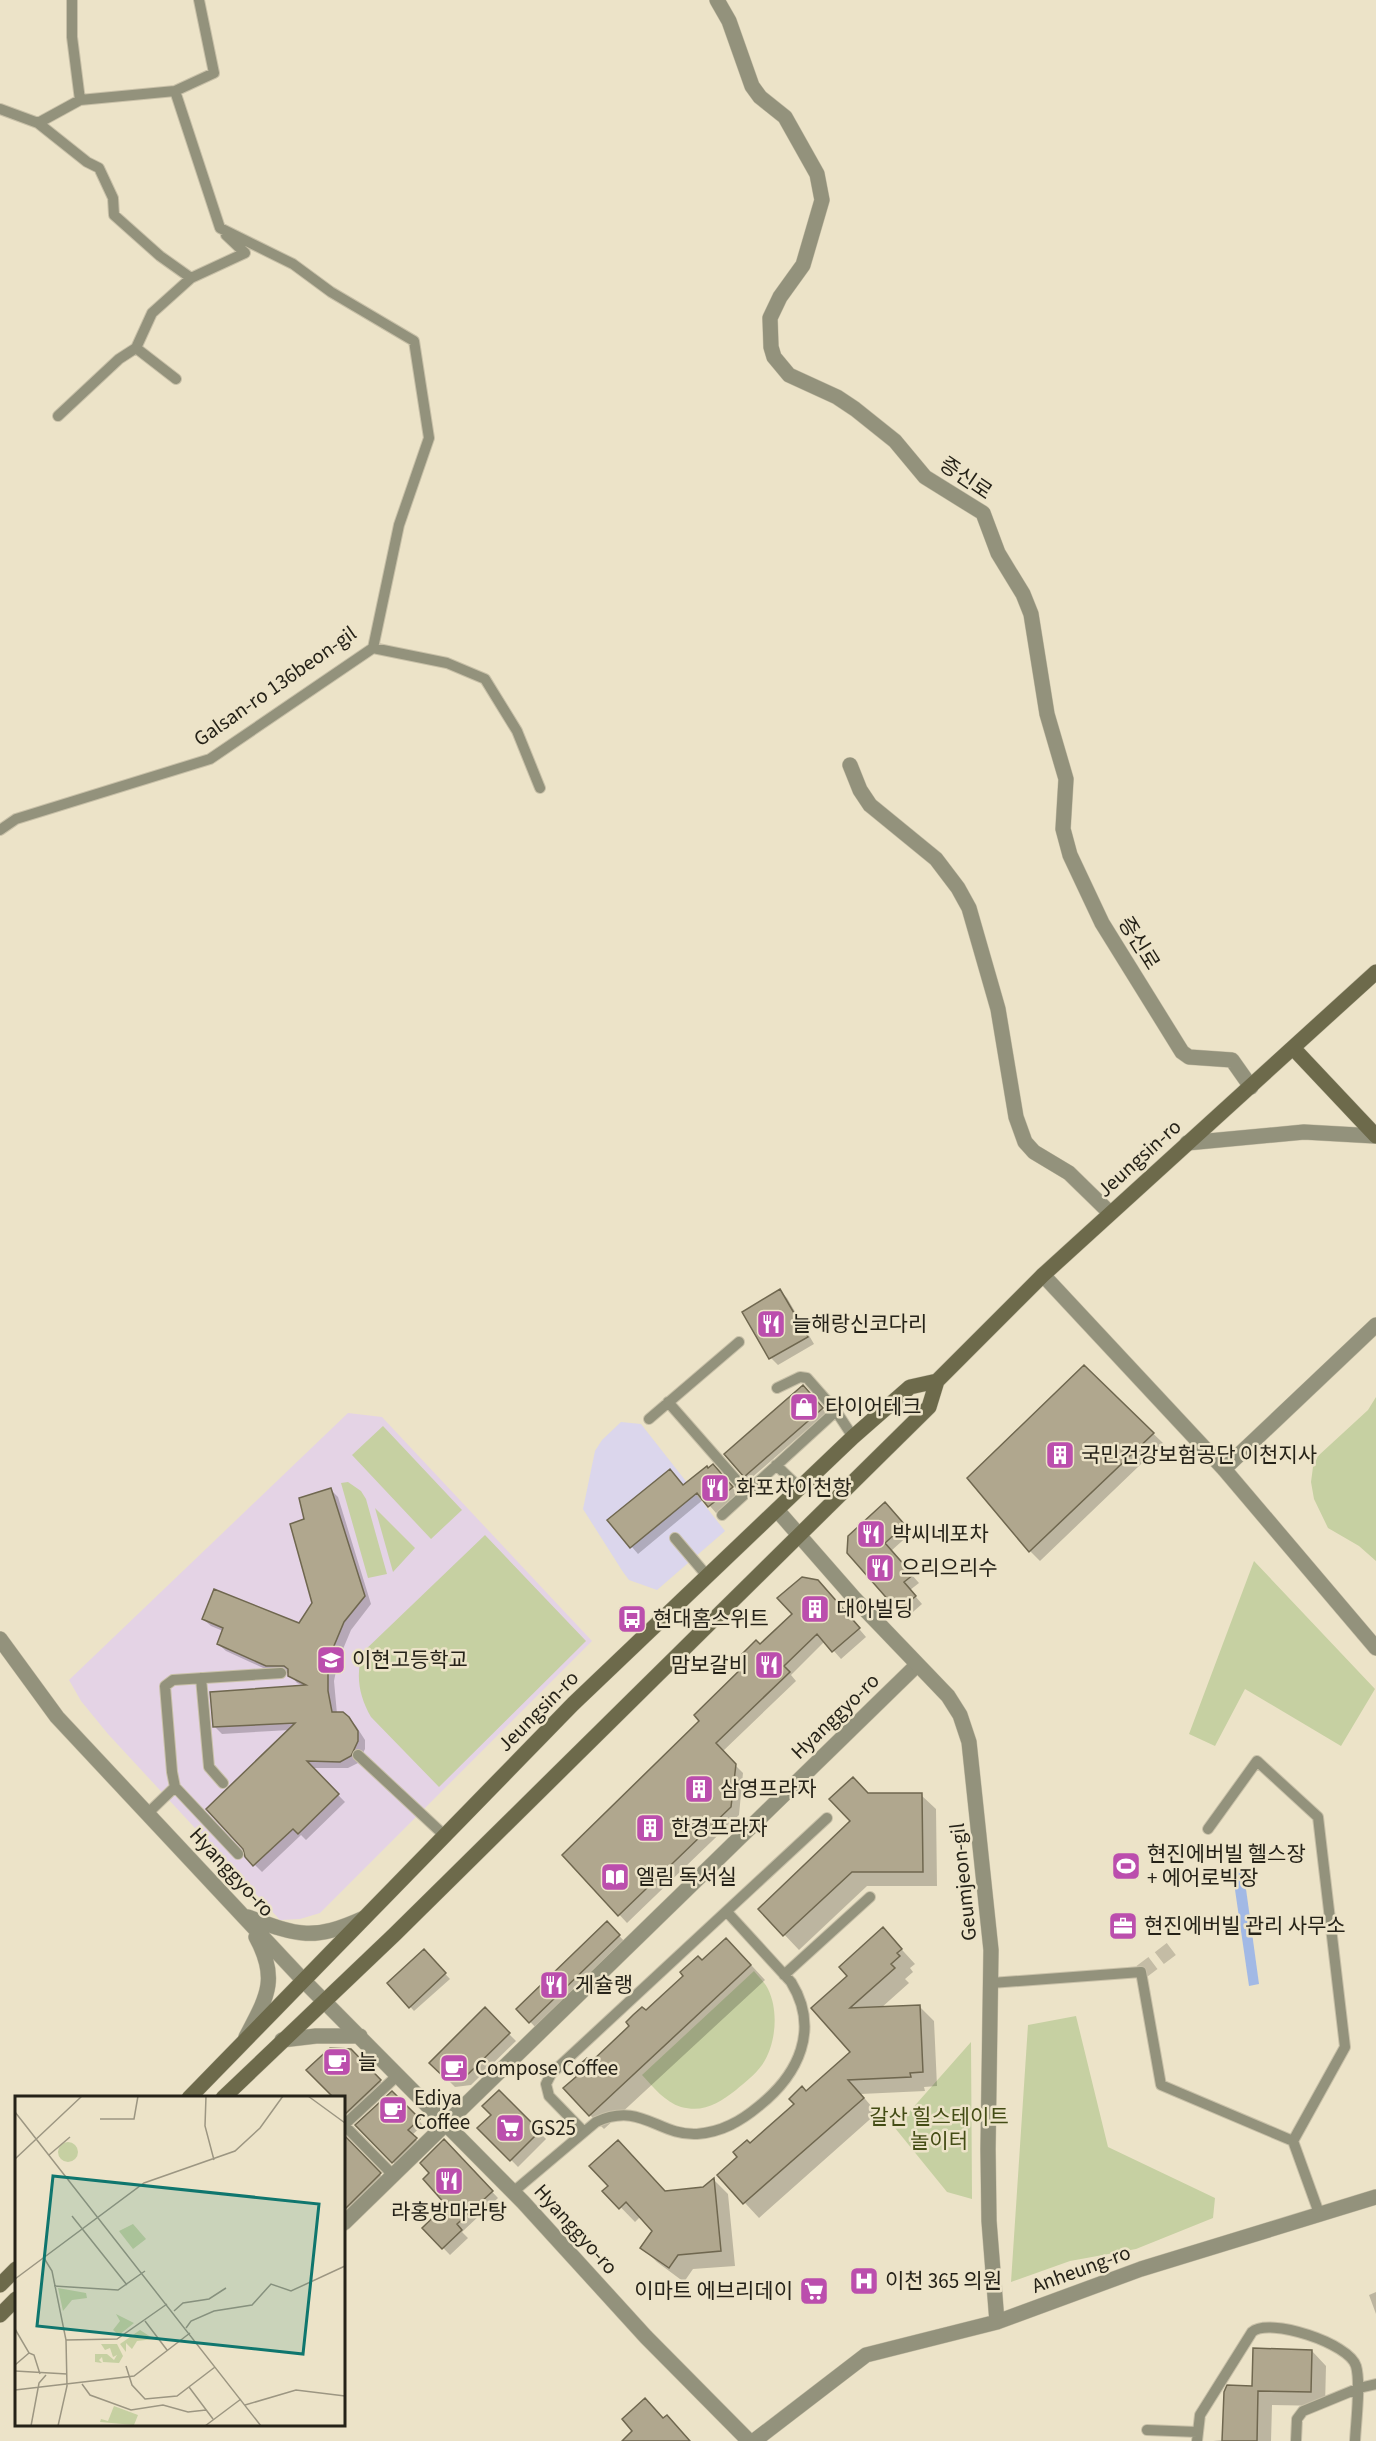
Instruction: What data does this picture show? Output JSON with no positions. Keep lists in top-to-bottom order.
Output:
{
  "streets": {
    "main road": ["Jeungsin-ro"],
    "street": [
      "증신로",
      "Hyanggyo-ro",
      "Geumjeon-gil",
      "Anheung-ro"
    ],
    "lane": ["Galsan-ro 136beon-gil"]
  },
  "crossings": [
    ["증신로", "Jeungsin-ro"],
    ["Jeungsin-ro", "Hyanggyo-ro"],
    ["Jeungsin-ro", "Geumjeon-gil"],
    ["Hyanggyo-ro", "Geumjeon-gil"],
    ["Geumjeon-gil", "Anheung-ro"]
  ],
  "parks": ["갈산 힐스테이트 놀이터"],
  "places": {
    "restaurant": [
      "늘해랑신코다리",
      "화포차이천항",
      "박씨네포차",
      "으리으리수",
      "맘보갈비",
      "게슐랭",
      "라홍방마라탕"
    ],
    "shop": ["타이어테크"],
    "building": [
      "국민건강보험공단 이천지사",
      "대아빌딩",
      "삼영프라자",
      "한경프라자"
    ],
    "bus stop": ["현대홈스위트"],
    "school or university": ["이현고등학교"],
    "sports": ["현진에버빌 헬스장 + 에어로빅장"],
    "library": ["엘림 독서실"],
    "office": ["현진에버빌 관리 사무소"],
    "cafe": ["늘", "Compose Coffee", "Ediya Coffee"],
    "supermarket": ["GS25", "이마트 에브리데이"],
    "hospital": ["이천 365 의원"]
  }
}
